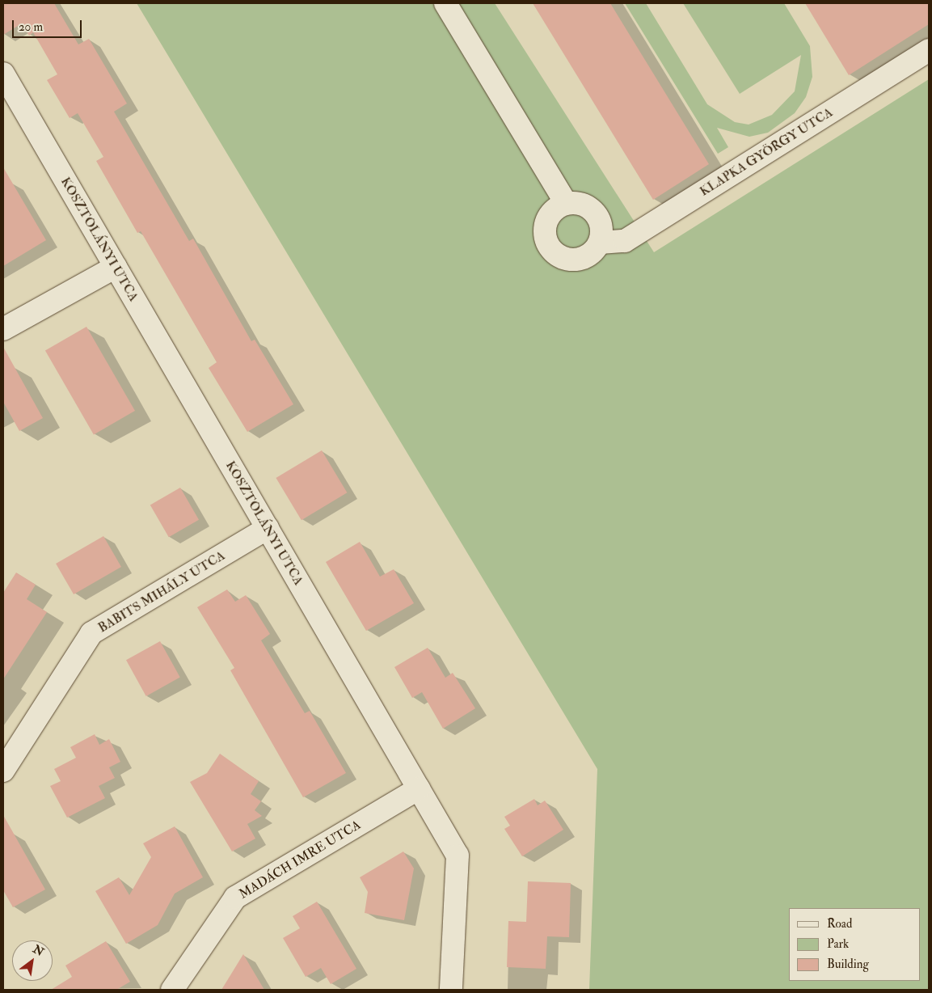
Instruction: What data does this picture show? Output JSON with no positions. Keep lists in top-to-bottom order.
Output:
{
  "streets": {
    "street": [
      "KLAPKA GYÖRGY UTCA",
      "KOSZTOLÁNYI UTCA",
      "BABITS MIHÁLY UTCA",
      "MADÁCH IMRE UTCA"
    ]
  },
  "crossings": [
    ["KOSZTOLÁNYI UTCA", "BABITS MIHÁLY UTCA"],
    ["KOSZTOLÁNYI UTCA", "MADÁCH IMRE UTCA"]
  ],
  "legend": ["Road", "Park", "Building"],
  "scale_bar": "20 m",
  "north": "top right"
}
